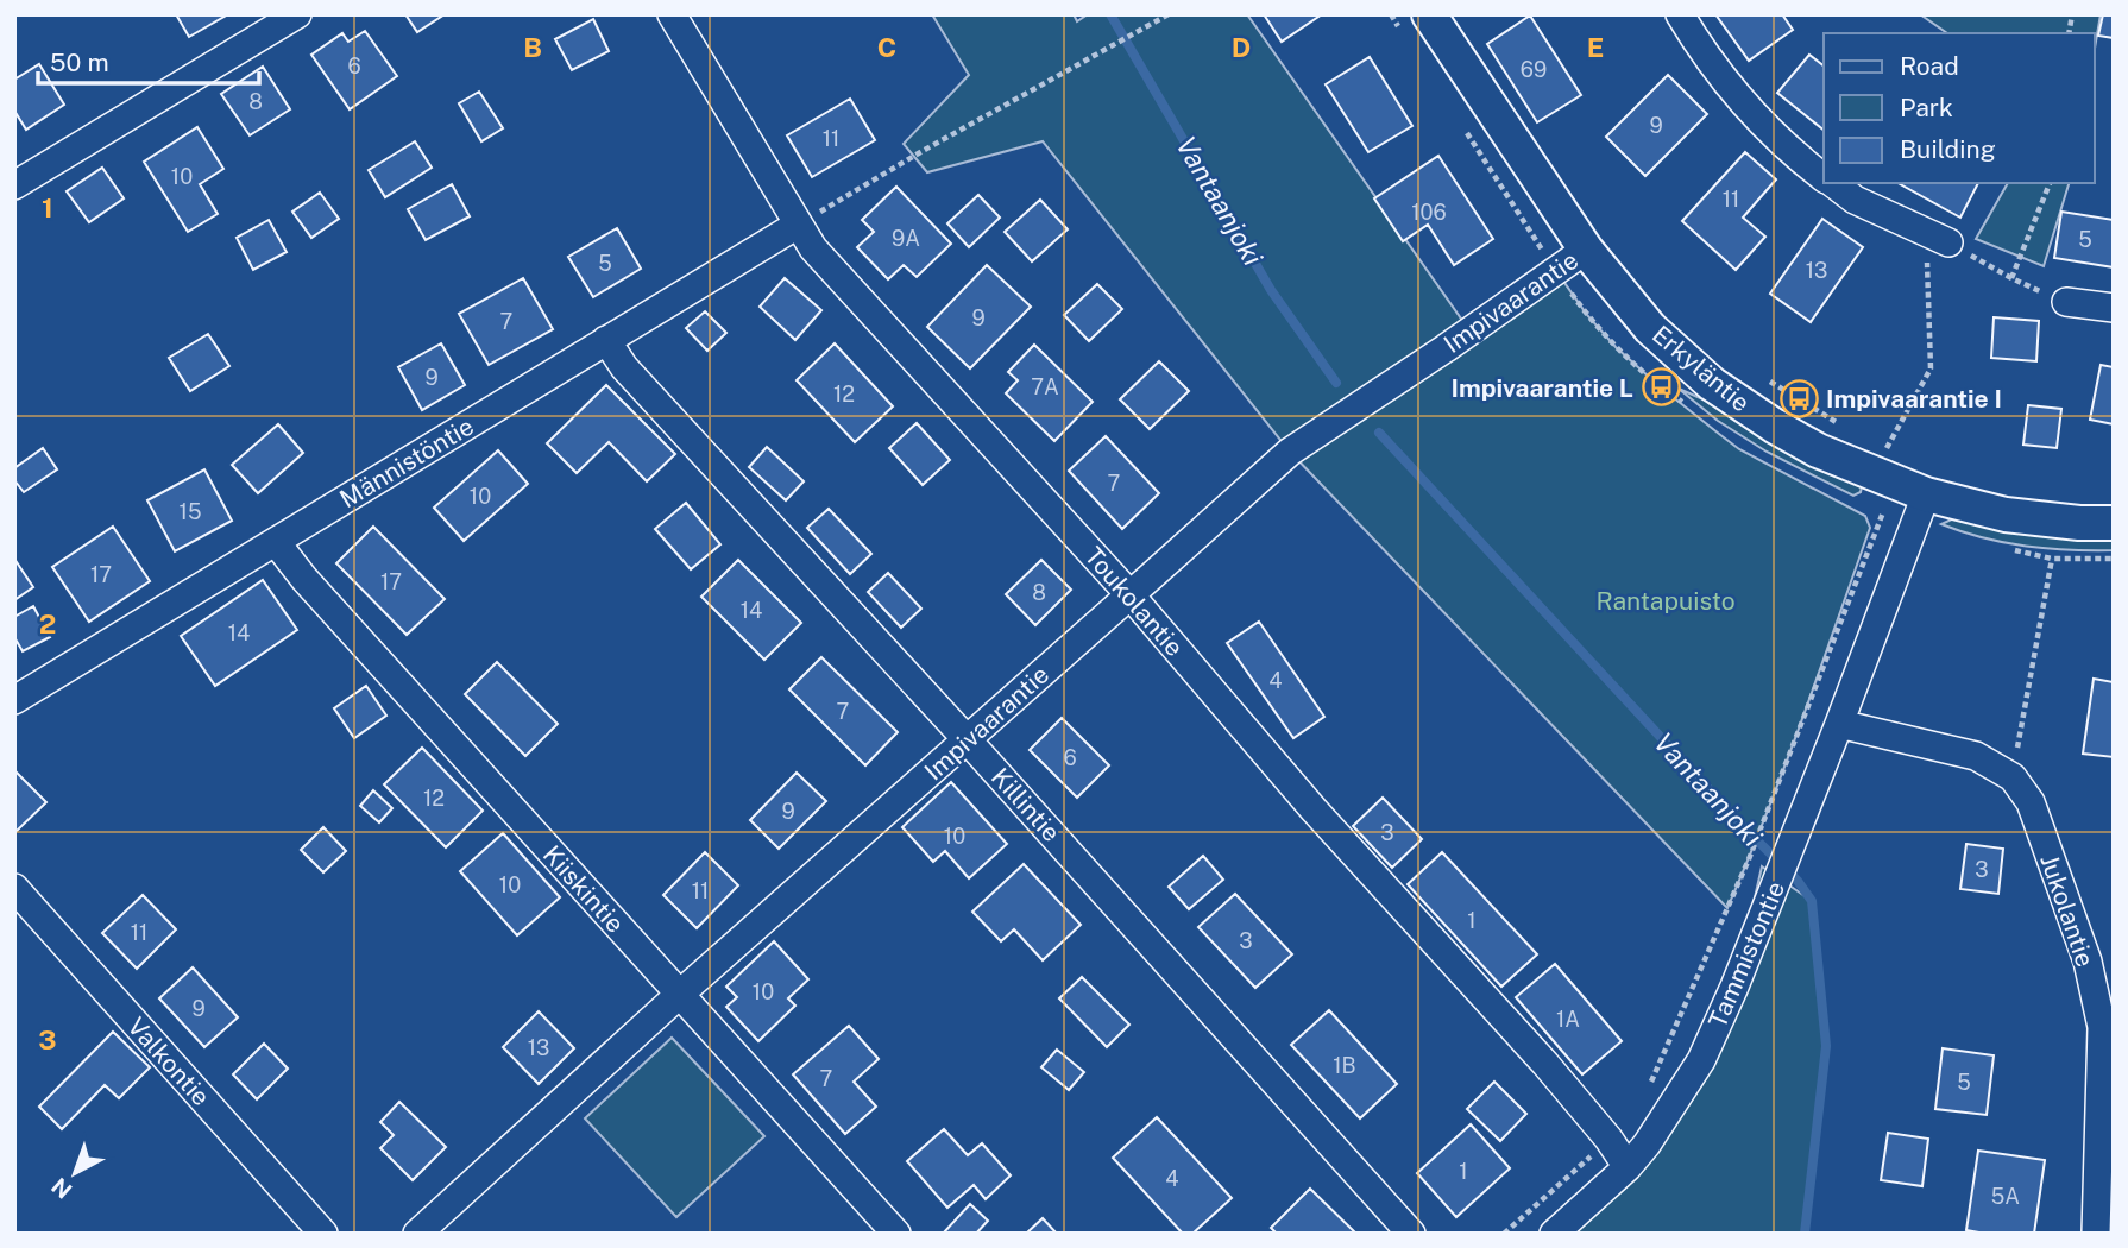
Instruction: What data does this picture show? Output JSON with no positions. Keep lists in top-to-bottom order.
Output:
{
  "streets": {
    "street": [
      "Impivaarantie",
      "Erkyläntie",
      "Männistöntie",
      "Toukolantie",
      "Killintie",
      "Kiiskintie",
      "Jukolantie",
      "Tammistontie",
      "Valkontie"
    ]
  },
  "crossings": [
    ["Impivaarantie", "Erkyläntie"],
    ["Impivaarantie", "Toukolantie"],
    ["Impivaarantie", "Killintie"],
    ["Impivaarantie", "Kiiskintie"],
    ["Erkyläntie", "Tammistontie"],
    ["Männistöntie", "Toukolantie"],
    ["Männistöntie", "Killintie"],
    ["Männistöntie", "Kiiskintie"],
    ["Toukolantie", "Tammistontie"],
    ["Jukolantie", "Tammistontie"]
  ],
  "water": ["Vantaanjoki"],
  "parks": ["Rantapuisto"],
  "places": {
    "bus stop": ["Impivaarantie L", "Impivaarantie I"]
  },
  "house_numbers": [
    "6",
    "69",
    "8",
    "9",
    "11",
    "10",
    "11",
    "106",
    "9A",
    "5",
    "5",
    "13",
    "9",
    "7",
    "9",
    "7A",
    "12",
    "7",
    "10",
    "15",
    "17",
    "17",
    "8",
    "14",
    "14",
    "4",
    "7",
    "6",
    "12",
    "9",
    "3",
    "10",
    "3",
    "10",
    "11",
    "1",
    "11",
    "3",
    "10",
    "9",
    "1A",
    "13",
    "1B",
    "7",
    "5",
    "1",
    "4",
    "5A"
  ],
  "legend": ["Road", "Park", "Building"],
  "scale_bar": "50 m",
  "north": "bottom left",
  "grid": {
    "columns": [
      "B",
      "C",
      "D",
      "E"
    ],
    "rows": ["1", "2", "3"]
  }
}
